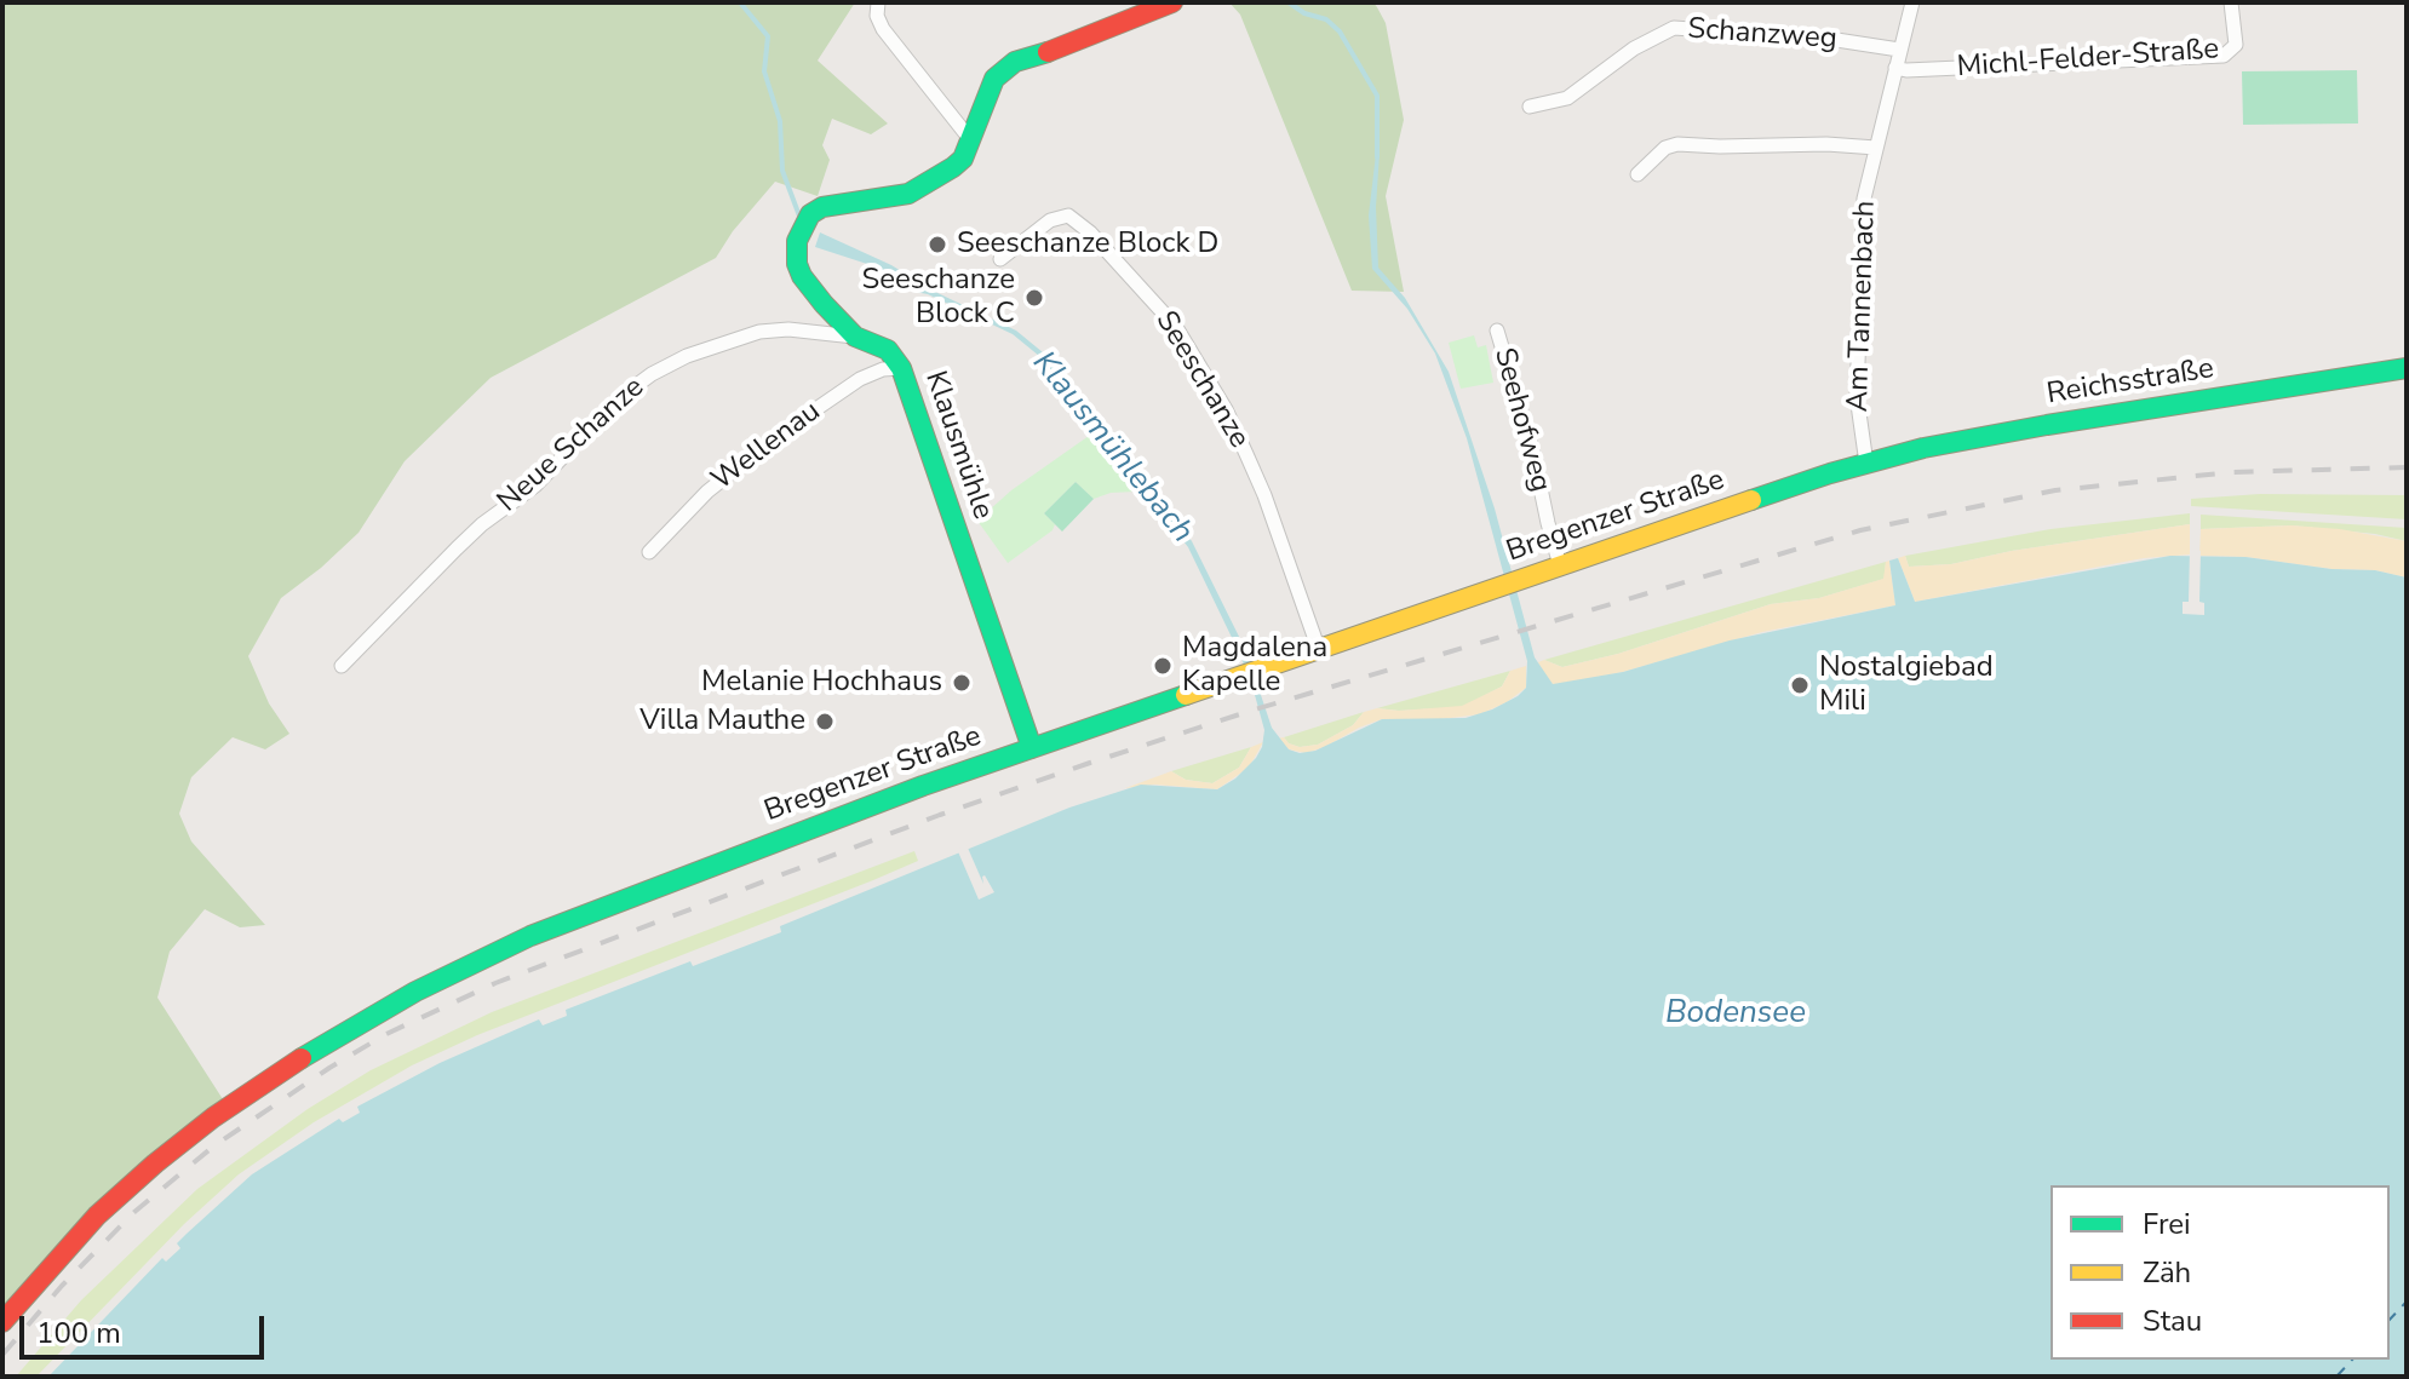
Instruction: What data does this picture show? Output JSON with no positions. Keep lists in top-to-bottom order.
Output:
{
  "streets": {
    "main road": ["Reichsstraße", "Klausmühle", "Bregenzer Straße"],
    "street": [
      "Schanzweg",
      "Michl-Felder-Straße",
      "Am Tannenbach",
      "Seeschanze",
      "Seehofweg",
      "Neue Schanze",
      "Wellenau"
    ]
  },
  "crossings": [
    ["Schanzweg", "Am Tannenbach"],
    ["Michl-Felder-Straße", "Am Tannenbach"],
    ["Am Tannenbach", "Reichsstraße"],
    ["Am Tannenbach", "Bregenzer Straße"],
    ["Seeschanze", "Bregenzer Straße"],
    ["Reichsstraße", "Bregenzer Straße"],
    ["Seehofweg", "Bregenzer Straße"],
    ["Neue Schanze", "Klausmühle"],
    ["Klausmühle", "Wellenau"],
    ["Klausmühle", "Bregenzer Straße"]
  ],
  "water": ["Klausmühlebach", "Bodensee"],
  "places": [
    "Seeschanze Block D",
    "Seeschanze Block C",
    "Magdalena Kapelle",
    "Melanie Hochhaus",
    "Nostalgiebad Mili",
    "Villa Mauthe"
  ],
  "legend": ["Frei", "Zäh", "Stau"],
  "scale_bar": "100 m"
}
